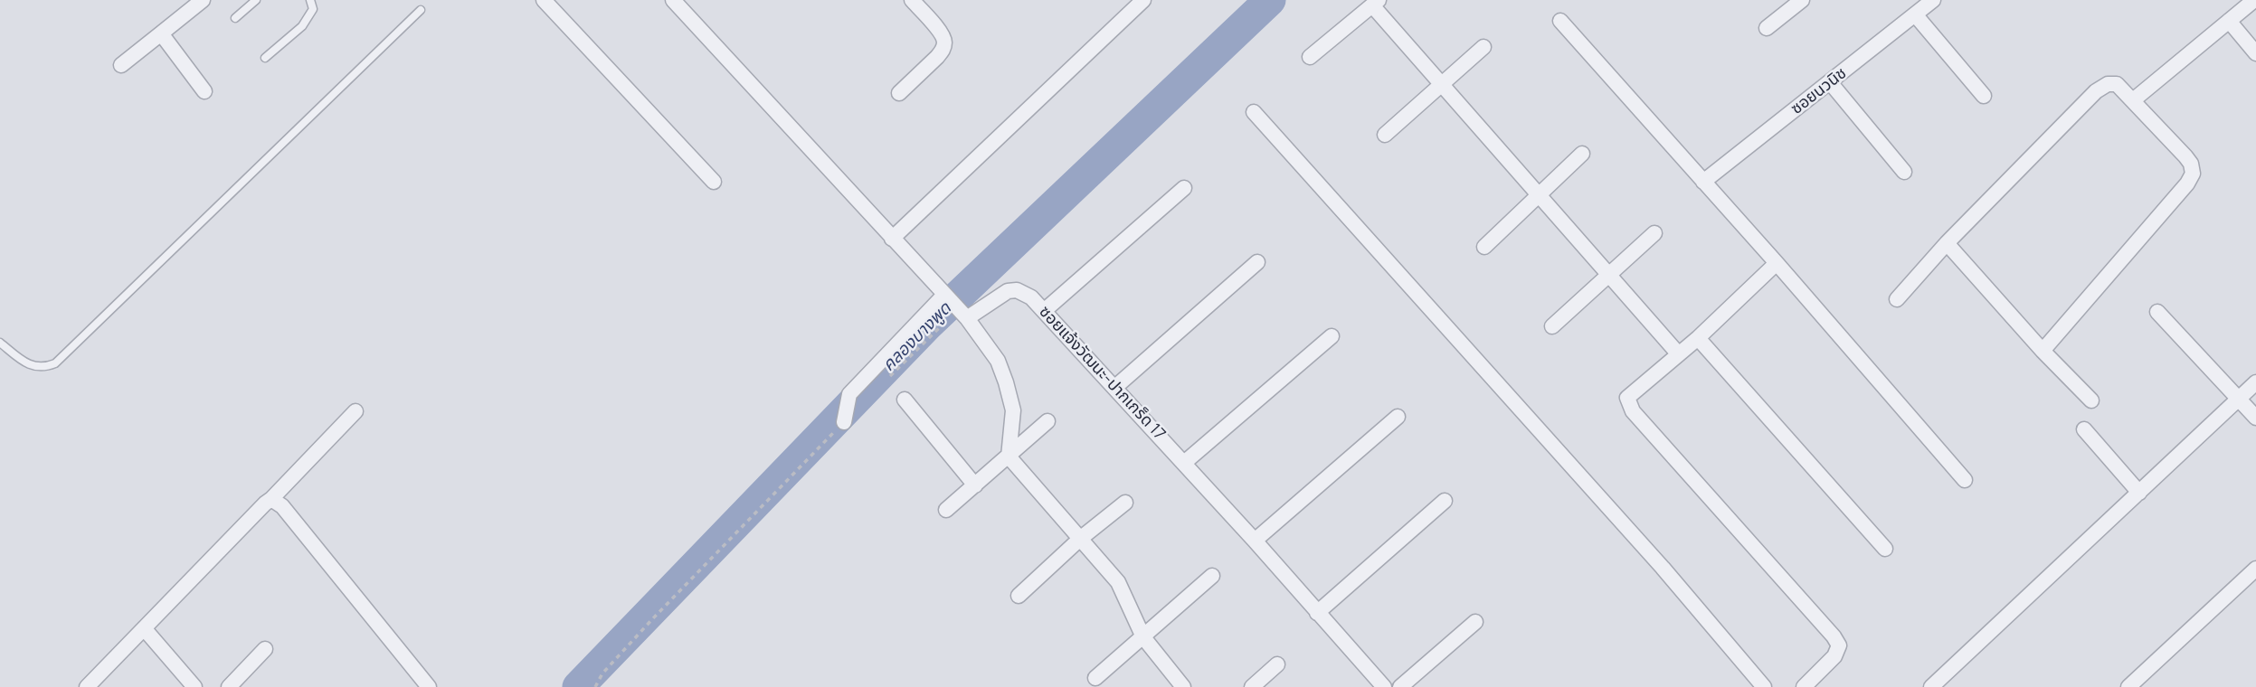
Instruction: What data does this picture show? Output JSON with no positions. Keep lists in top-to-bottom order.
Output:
{
  "streets": {
    "street": ["ซอยนวนิช", "ซอยแจ้งวัฒนะ-ปากเกร็ด 17"]
  },
  "water": ["คลองบางพูด"]
}
